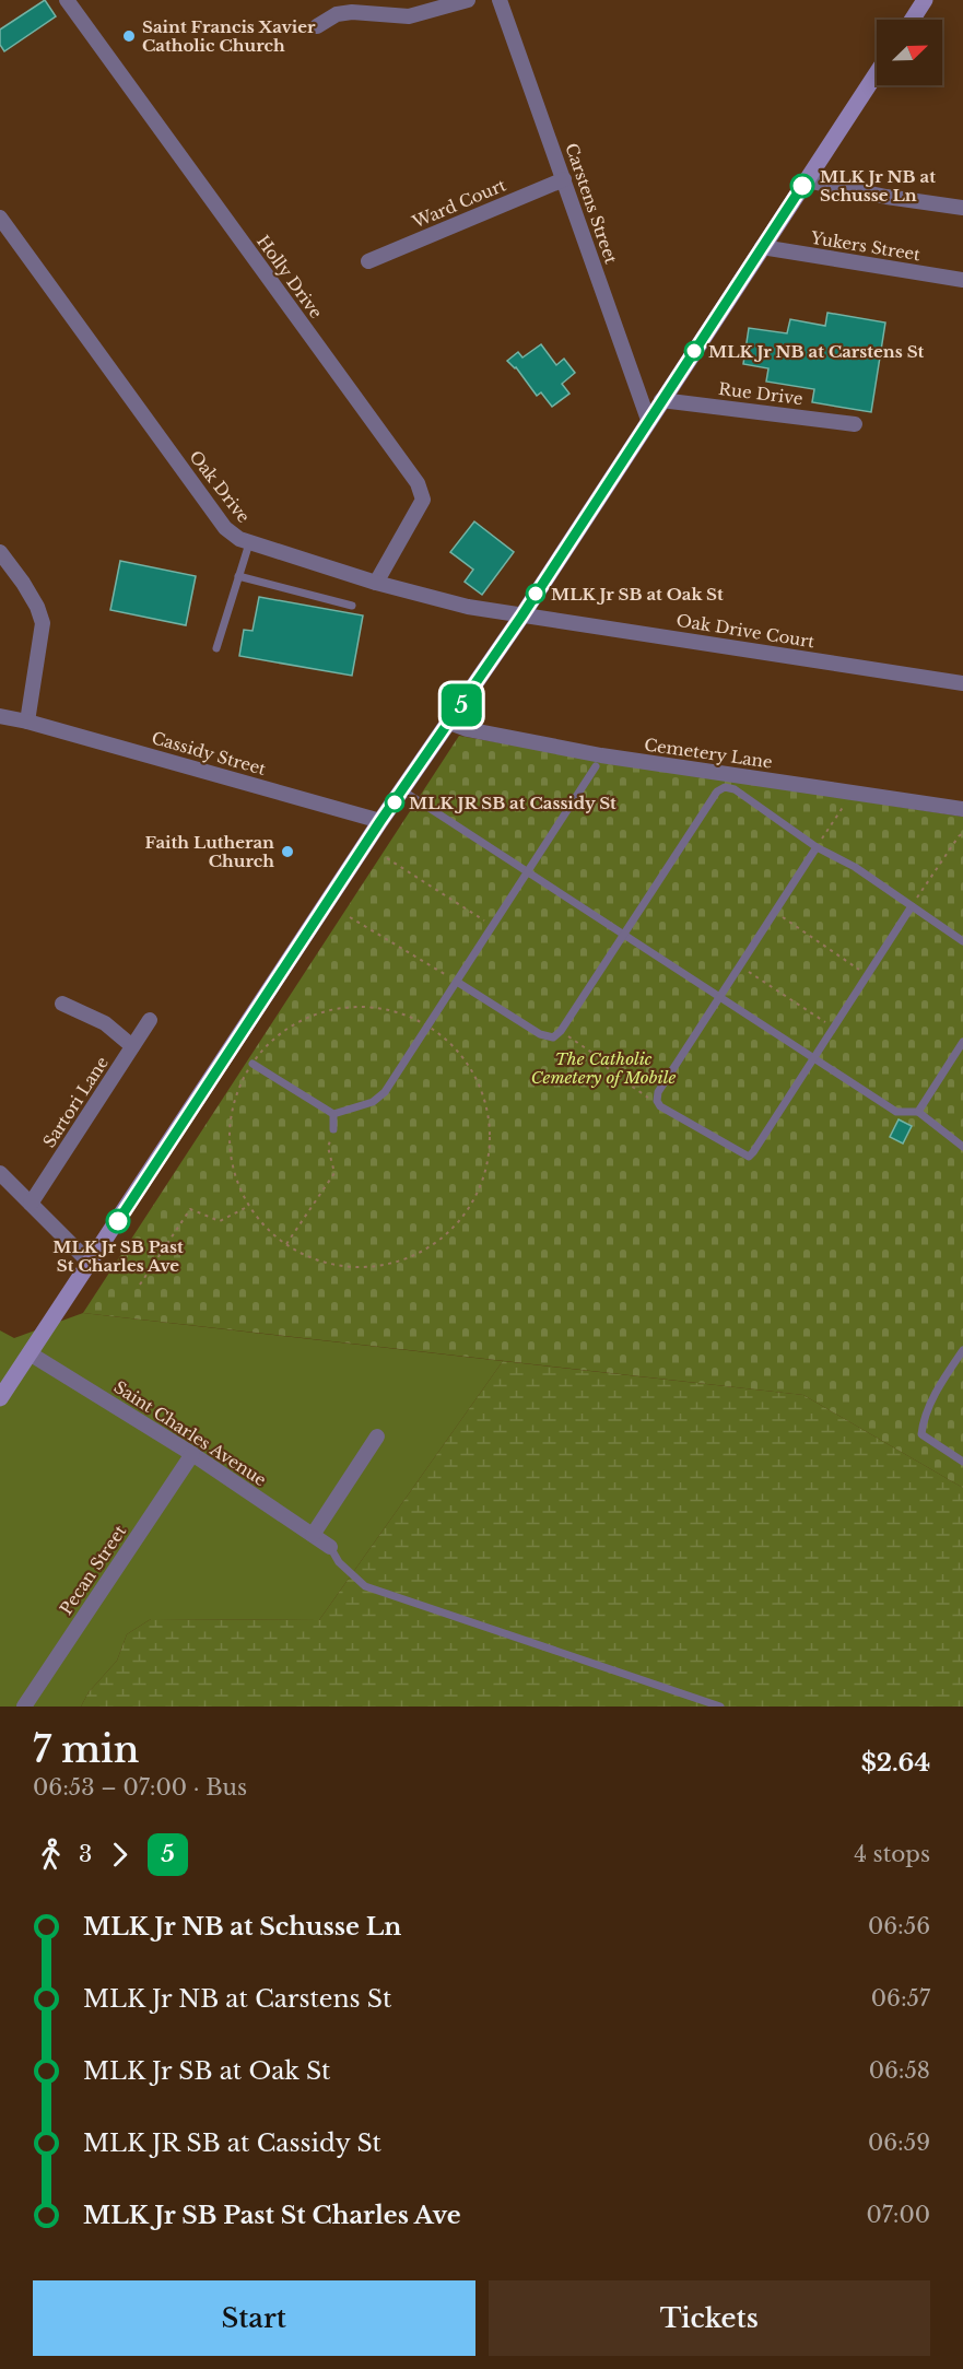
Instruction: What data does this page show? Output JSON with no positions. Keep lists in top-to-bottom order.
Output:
{
  "streets": {
    "street": [
      "Ward Court",
      "Carstens Street",
      "Yukers Street",
      "Holly Drive",
      "Rue Drive",
      "Oak Drive",
      "Oak Drive Court",
      "Cassidy Street",
      "Cemetery Lane",
      "Sartori Lane",
      "Saint Charles Avenue",
      "Pecan Street"
    ]
  },
  "crossings": [
    ["Ward Court", "Carstens Street"],
    ["Holly Drive", "Oak Drive"],
    ["Oak Drive", "Oak Drive Court"],
    ["Saint Charles Avenue", "Pecan Street"]
  ],
  "parks": ["The Catholic Cemetery of Mobile"],
  "places": [
    "Saint Francis Xavier Catholic Church",
    "MLK Jr NB at Schusse Ln",
    "MLK Jr NB at Carstens St",
    "MLK Jr SB at Oak St",
    "MLK JR SB at Cassidy St",
    "Faith Lutheran Church",
    "MLK Jr SB Past St Charles Ave"
  ],
  "lines": ["bus line 5"],
  "north": "top right",
  "page": {
    "on_map": "5",
    "heading": ["7 min", "06:53 – 07:00 · Bus", "$2.64"],
    "legs": ["3", "5", "4 stops"],
    "list": [
      {
        "name": "MLK Jr NB at Schusse Ln",
        "value": "06:56"
      },
      {
        "name": "MLK Jr NB at Carstens St",
        "value": "06:57"
      },
      {
        "name": "MLK Jr SB at Oak St",
        "value": "06:58"
      },
      {
        "name": "MLK JR SB at Cassidy St",
        "value": "06:59"
      },
      {
        "name": "MLK Jr SB Past St Charles Ave",
        "value": "07:00"
      }
    ],
    "buttons": ["Start", "Tickets"]
  }
}
